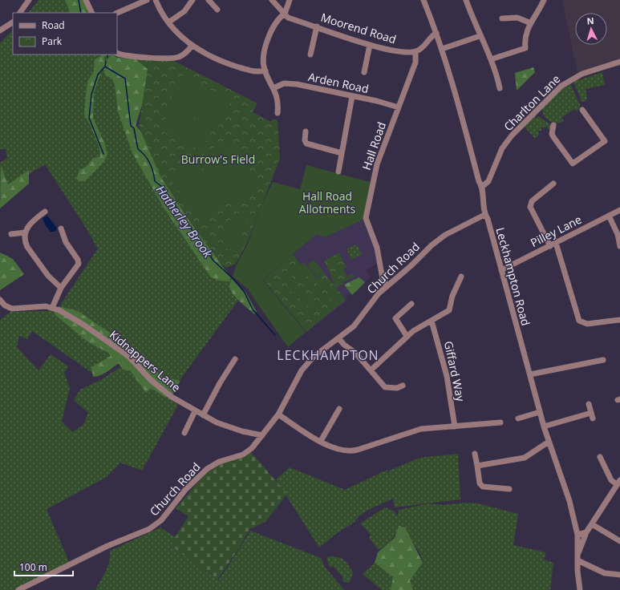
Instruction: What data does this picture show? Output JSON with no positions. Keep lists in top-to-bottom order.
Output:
{
  "streets": {
    "street": [
      "Moorend Road",
      "Arden Road",
      "Charlton Lane",
      "Hall Road",
      "Pilley Lane",
      "Church Road",
      "Leckhampton Road",
      "Kidnappers Lane",
      "Giffard Way"
    ]
  },
  "crossings": [
    ["Moorend Road", "Hall Road"],
    ["Arden Road", "Hall Road"],
    ["Charlton Lane", "Leckhampton Road"],
    ["Hall Road", "Church Road"],
    ["Pilley Lane", "Leckhampton Road"],
    ["Church Road", "Leckhampton Road"],
    ["Church Road", "Kidnappers Lane"]
  ],
  "districts": ["LECKHAMPTON"],
  "water": ["Hatherley Brook"],
  "parks": ["Burrow's Field", "Hall Road Allotments"],
  "legend": ["Road", "Park"],
  "scale_bar": "100 m",
  "north": "top"
}
